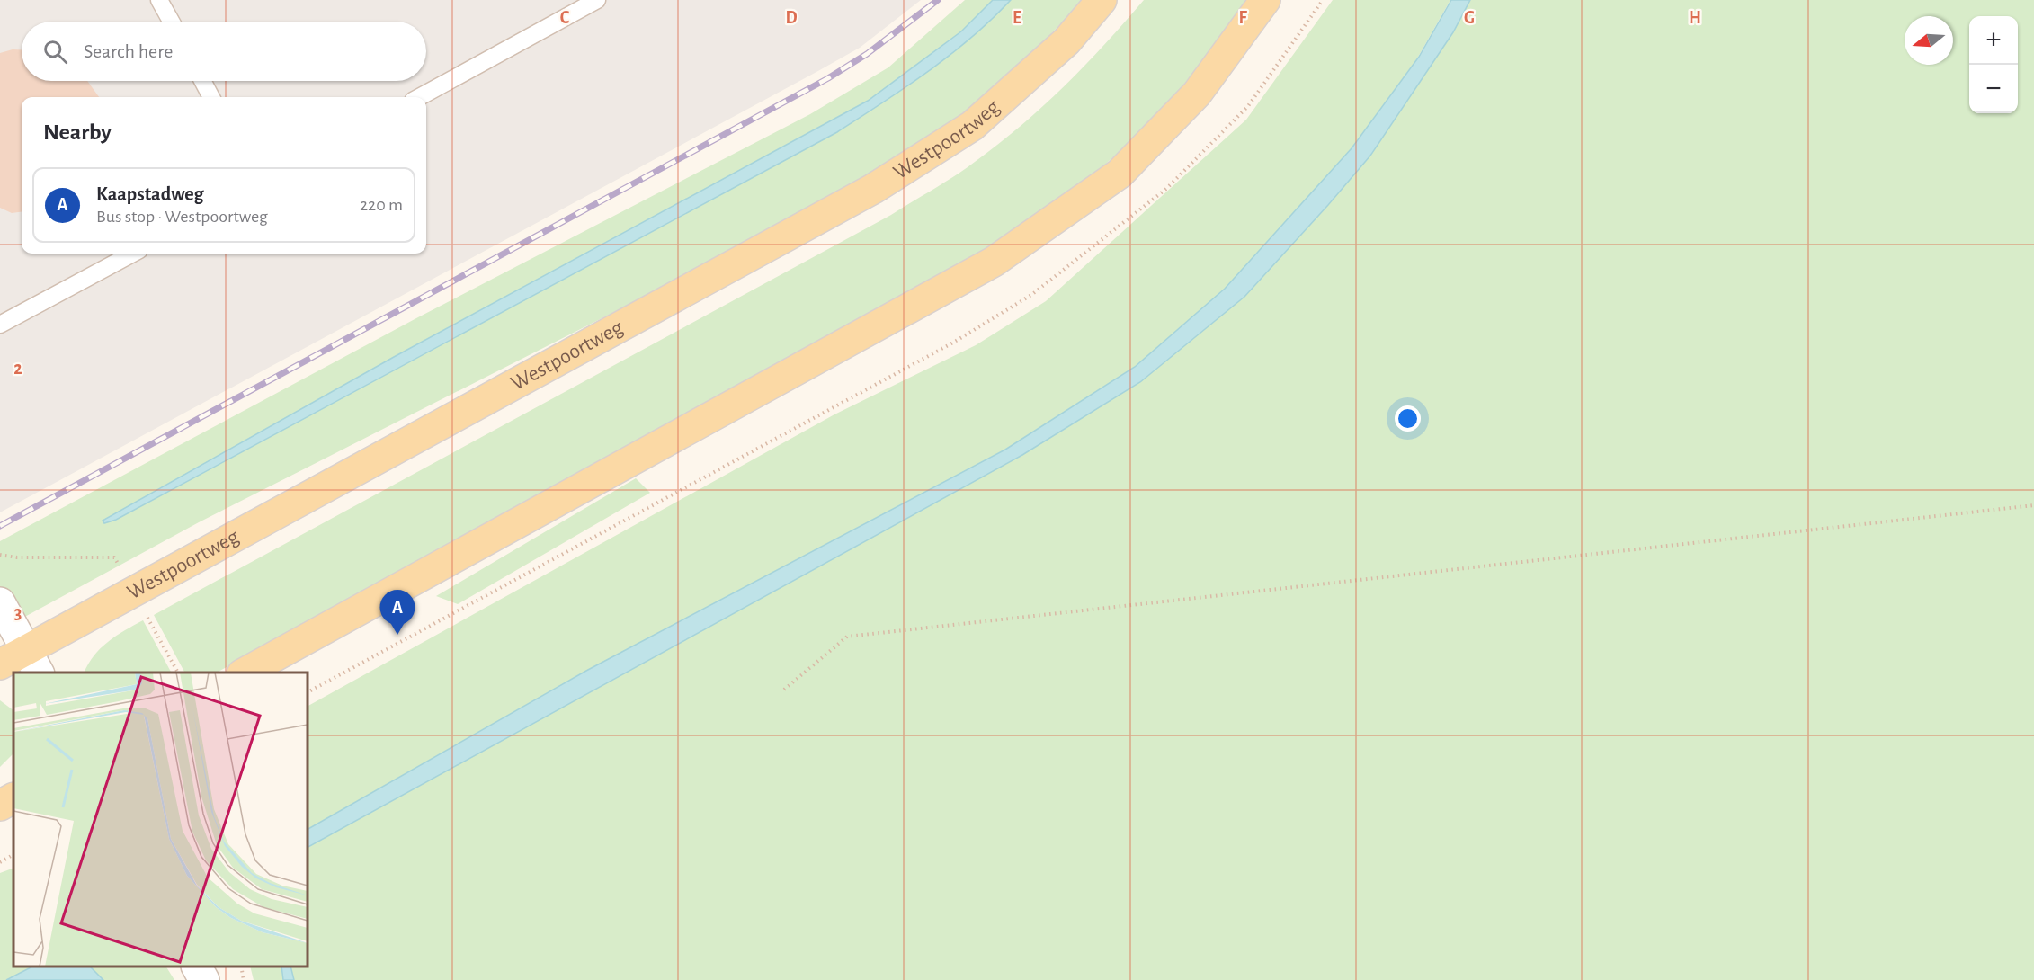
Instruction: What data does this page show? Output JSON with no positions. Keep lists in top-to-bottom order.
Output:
{
  "streets": {
    "main road": ["Westpoortweg"]
  },
  "north": "left",
  "page": {
    "map_buttons": ["+", "−"],
    "search": "Search here",
    "heading": "Nearby",
    "list": [
      {
        "mark": "A",
        "name": "Kaapstadweg",
        "note": "Bus stop · Westpoortweg",
        "value": "220 m"
      }
    ],
    "pins": "A"
  },
  "grid": {
    "columns": [
      "C",
      "D",
      "E",
      "F",
      "G",
      "H"
    ],
    "rows": ["2", "3"]
  }
}
